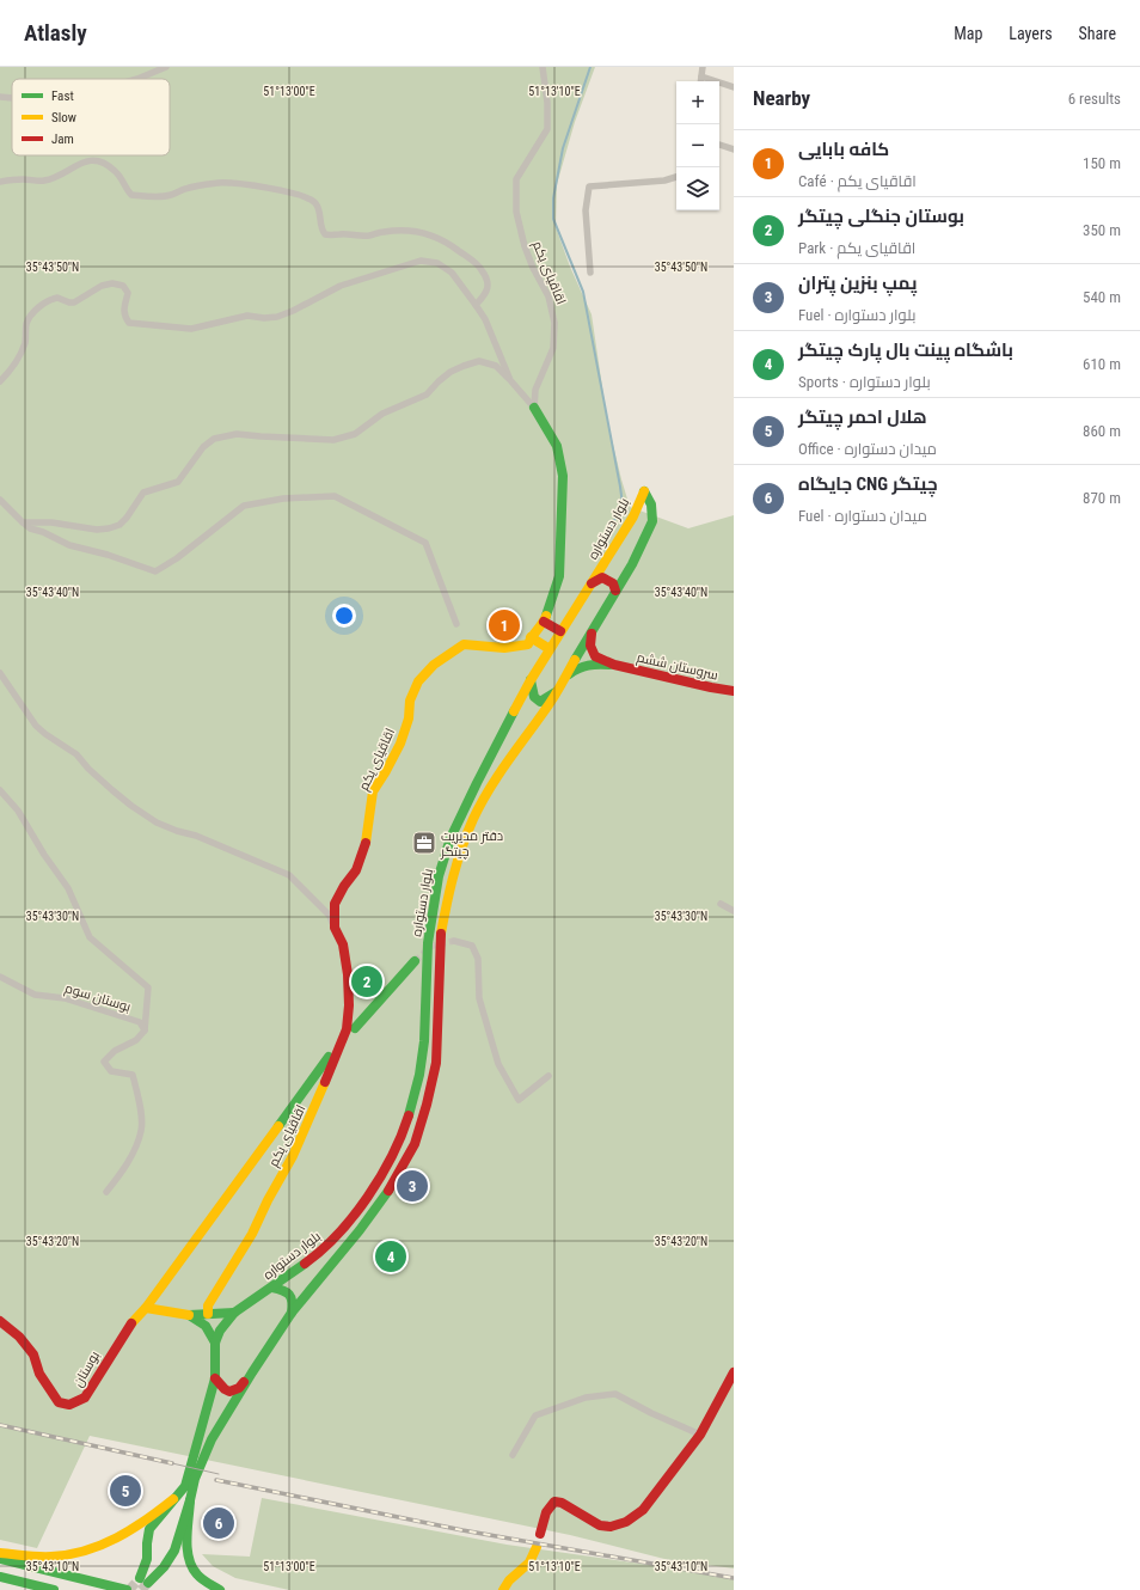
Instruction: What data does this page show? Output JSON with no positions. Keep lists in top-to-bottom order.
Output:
{
  "streets": {
    "main road": [
      "اقاقیای یکم",
      "بلوار دستواره",
      "سروستان ششم",
      "بوستان"
    ],
    "street": ["بوستان سوم"]
  },
  "places": {
    "office": ["دفتر مدیریت چیتگر"]
  },
  "legend": ["Fast", "Slow", "Jam"],
  "page": {
    "header": "Atlasly",
    "nav": ["Map", "Layers", "Share"],
    "heading": ["Nearby", "6 results"],
    "map_buttons": ["+", "−"],
    "list": [
      {
        "mark": "1",
        "name": "کافه بابایی",
        "note": "Café · اقاقیای یکم",
        "value": "150 m"
      },
      {
        "mark": "2",
        "name": "بوستان جنگلی چیتگر",
        "note": "Park · اقاقیای یکم",
        "value": "350 m"
      },
      {
        "mark": "3",
        "name": "پمپ بنزین پتران",
        "note": "Fuel · بلوار دستواره",
        "value": "540 m"
      },
      {
        "mark": "4",
        "name": "باشگاه پینت بال پارک چیتگر",
        "note": "Sports · بلوار دستواره",
        "value": "610 m"
      },
      {
        "mark": "5",
        "name": "هلال احمر چیتگر",
        "note": "Office · میدان دستواره",
        "value": "860 m"
      },
      {
        "mark": "6",
        "name": "جایگاه CNG چیتگر",
        "note": "Fuel · میدان دستواره",
        "value": "870 m"
      }
    ],
    "pins": [
      "1",
      "2",
      "3",
      "4",
      "5",
      "6"
    ]
  },
  "coordinates": [
    "51°13'00\"E",
    "51°13'10\"E",
    "35°43'50\"N",
    "35°43'40\"N",
    "35°43'30\"N",
    "35°43'20\"N",
    "35°43'10\"N"
  ]
}
